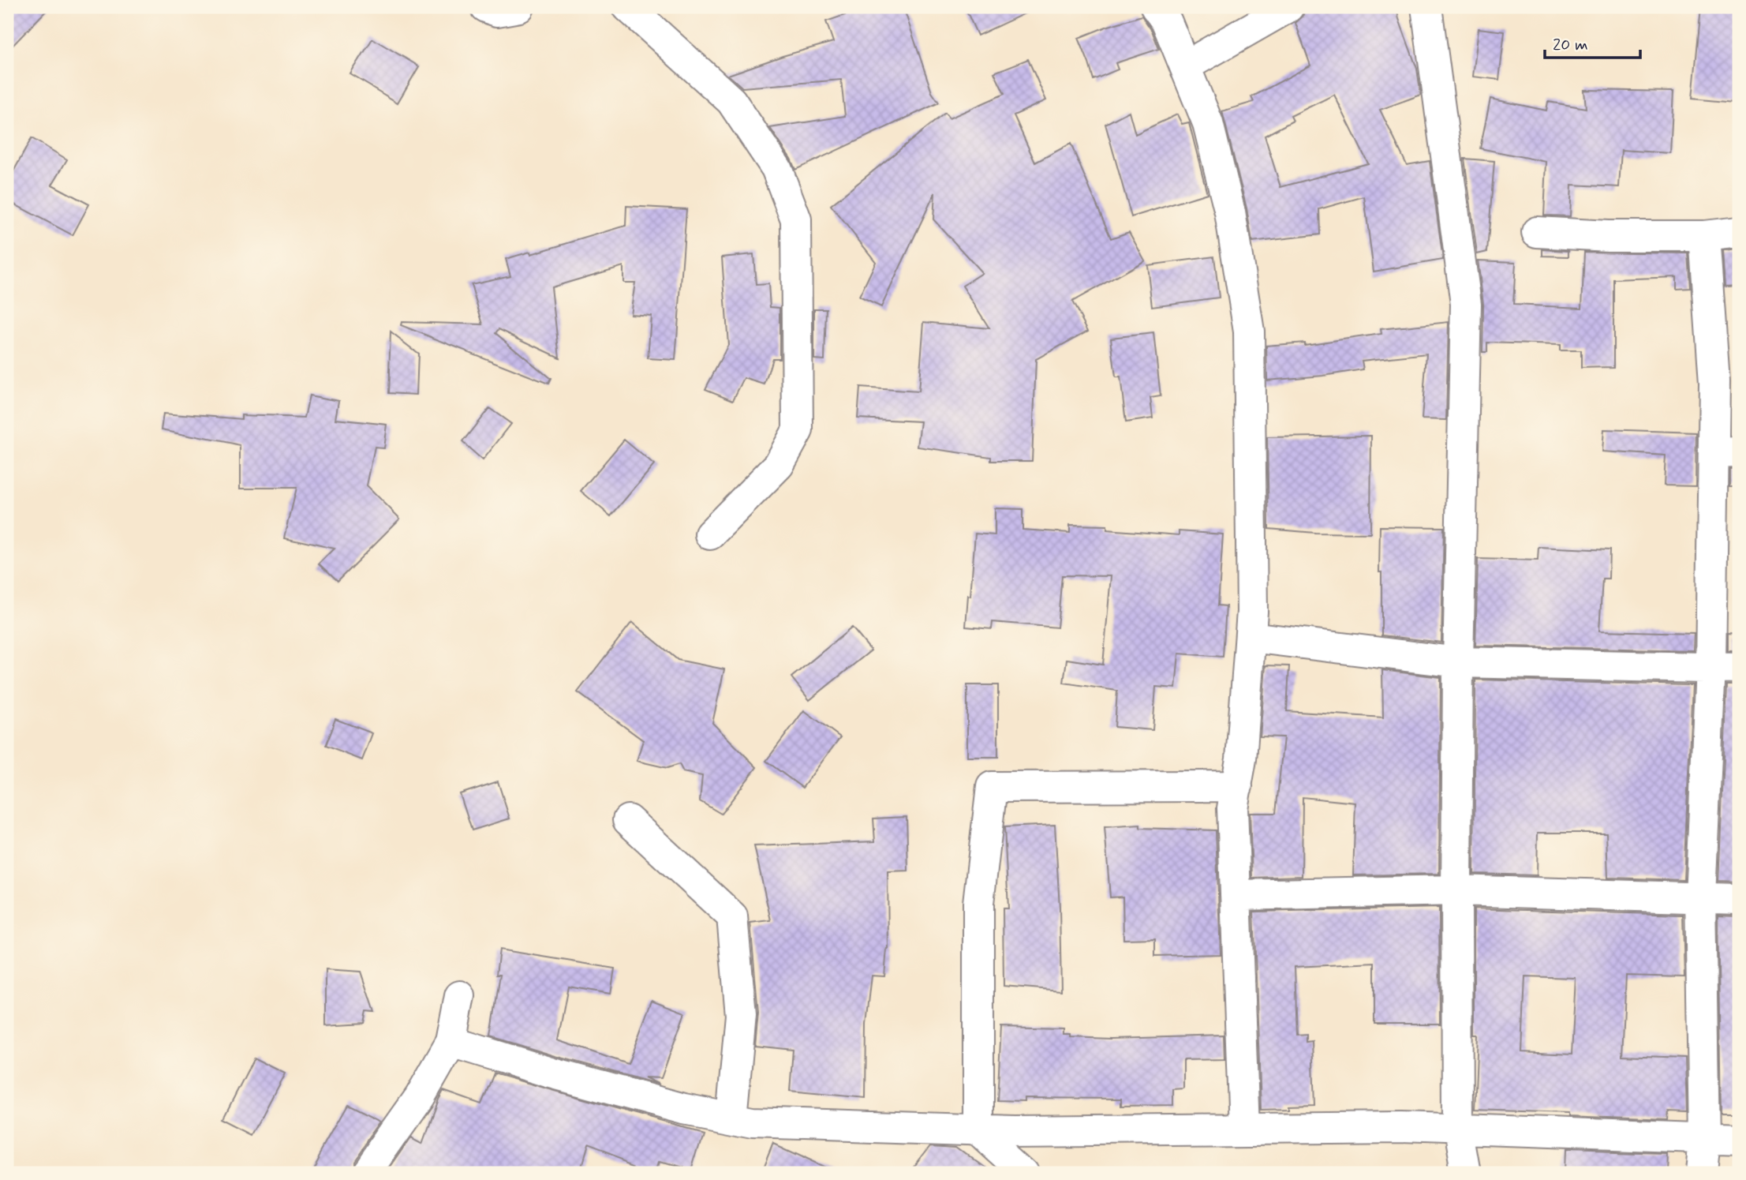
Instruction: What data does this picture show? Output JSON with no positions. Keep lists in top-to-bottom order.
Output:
{
  "scale_bar": "20 m"
}
